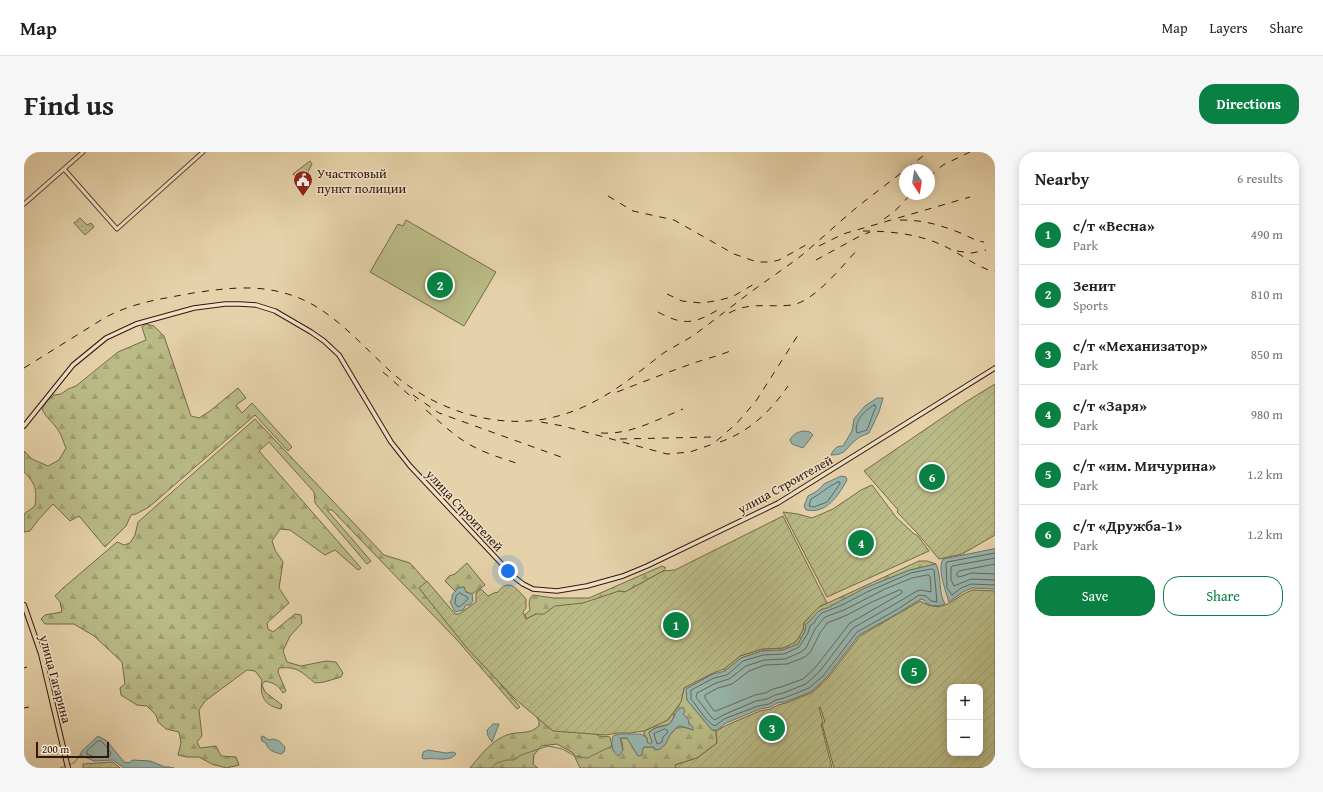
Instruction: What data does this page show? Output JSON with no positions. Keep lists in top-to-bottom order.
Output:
{
  "streets": {
    "main road": ["улица Строителей", "улица Гагарина"]
  },
  "places": {
    "public building": ["Участковый пункт полиции"]
  },
  "scale_bar": "200 m",
  "north": "bottom",
  "page": {
    "header": "Map",
    "nav": ["Map", "Layers", "Share"],
    "title": "Find us",
    "buttons": [
      "Directions",
      ["Save", "Share"]
    ],
    "heading": ["Nearby", "6 results"],
    "list": [
      {
        "mark": "1",
        "name": "с/т «Весна»",
        "note": "Park",
        "value": "490 m"
      },
      {
        "mark": "2",
        "name": "Зенит",
        "note": "Sports",
        "value": "810 m"
      },
      {
        "mark": "3",
        "name": "с/т «Механизатор»",
        "note": "Park",
        "value": "850 m"
      },
      {
        "mark": "4",
        "name": "с/т «Заря»",
        "note": "Park",
        "value": "980 m"
      },
      {
        "mark": "5",
        "name": "с/т «им. Мичурина»",
        "note": "Park",
        "value": "1.2 km"
      },
      {
        "mark": "6",
        "name": "с/т «Дружба-1»",
        "note": "Park",
        "value": "1.2 km"
      }
    ],
    "pins": [
      "2",
      "6",
      "4",
      "1",
      "5",
      "3"
    ],
    "map_buttons": ["+", "−"],
    "scale": "200 m"
  }
}
